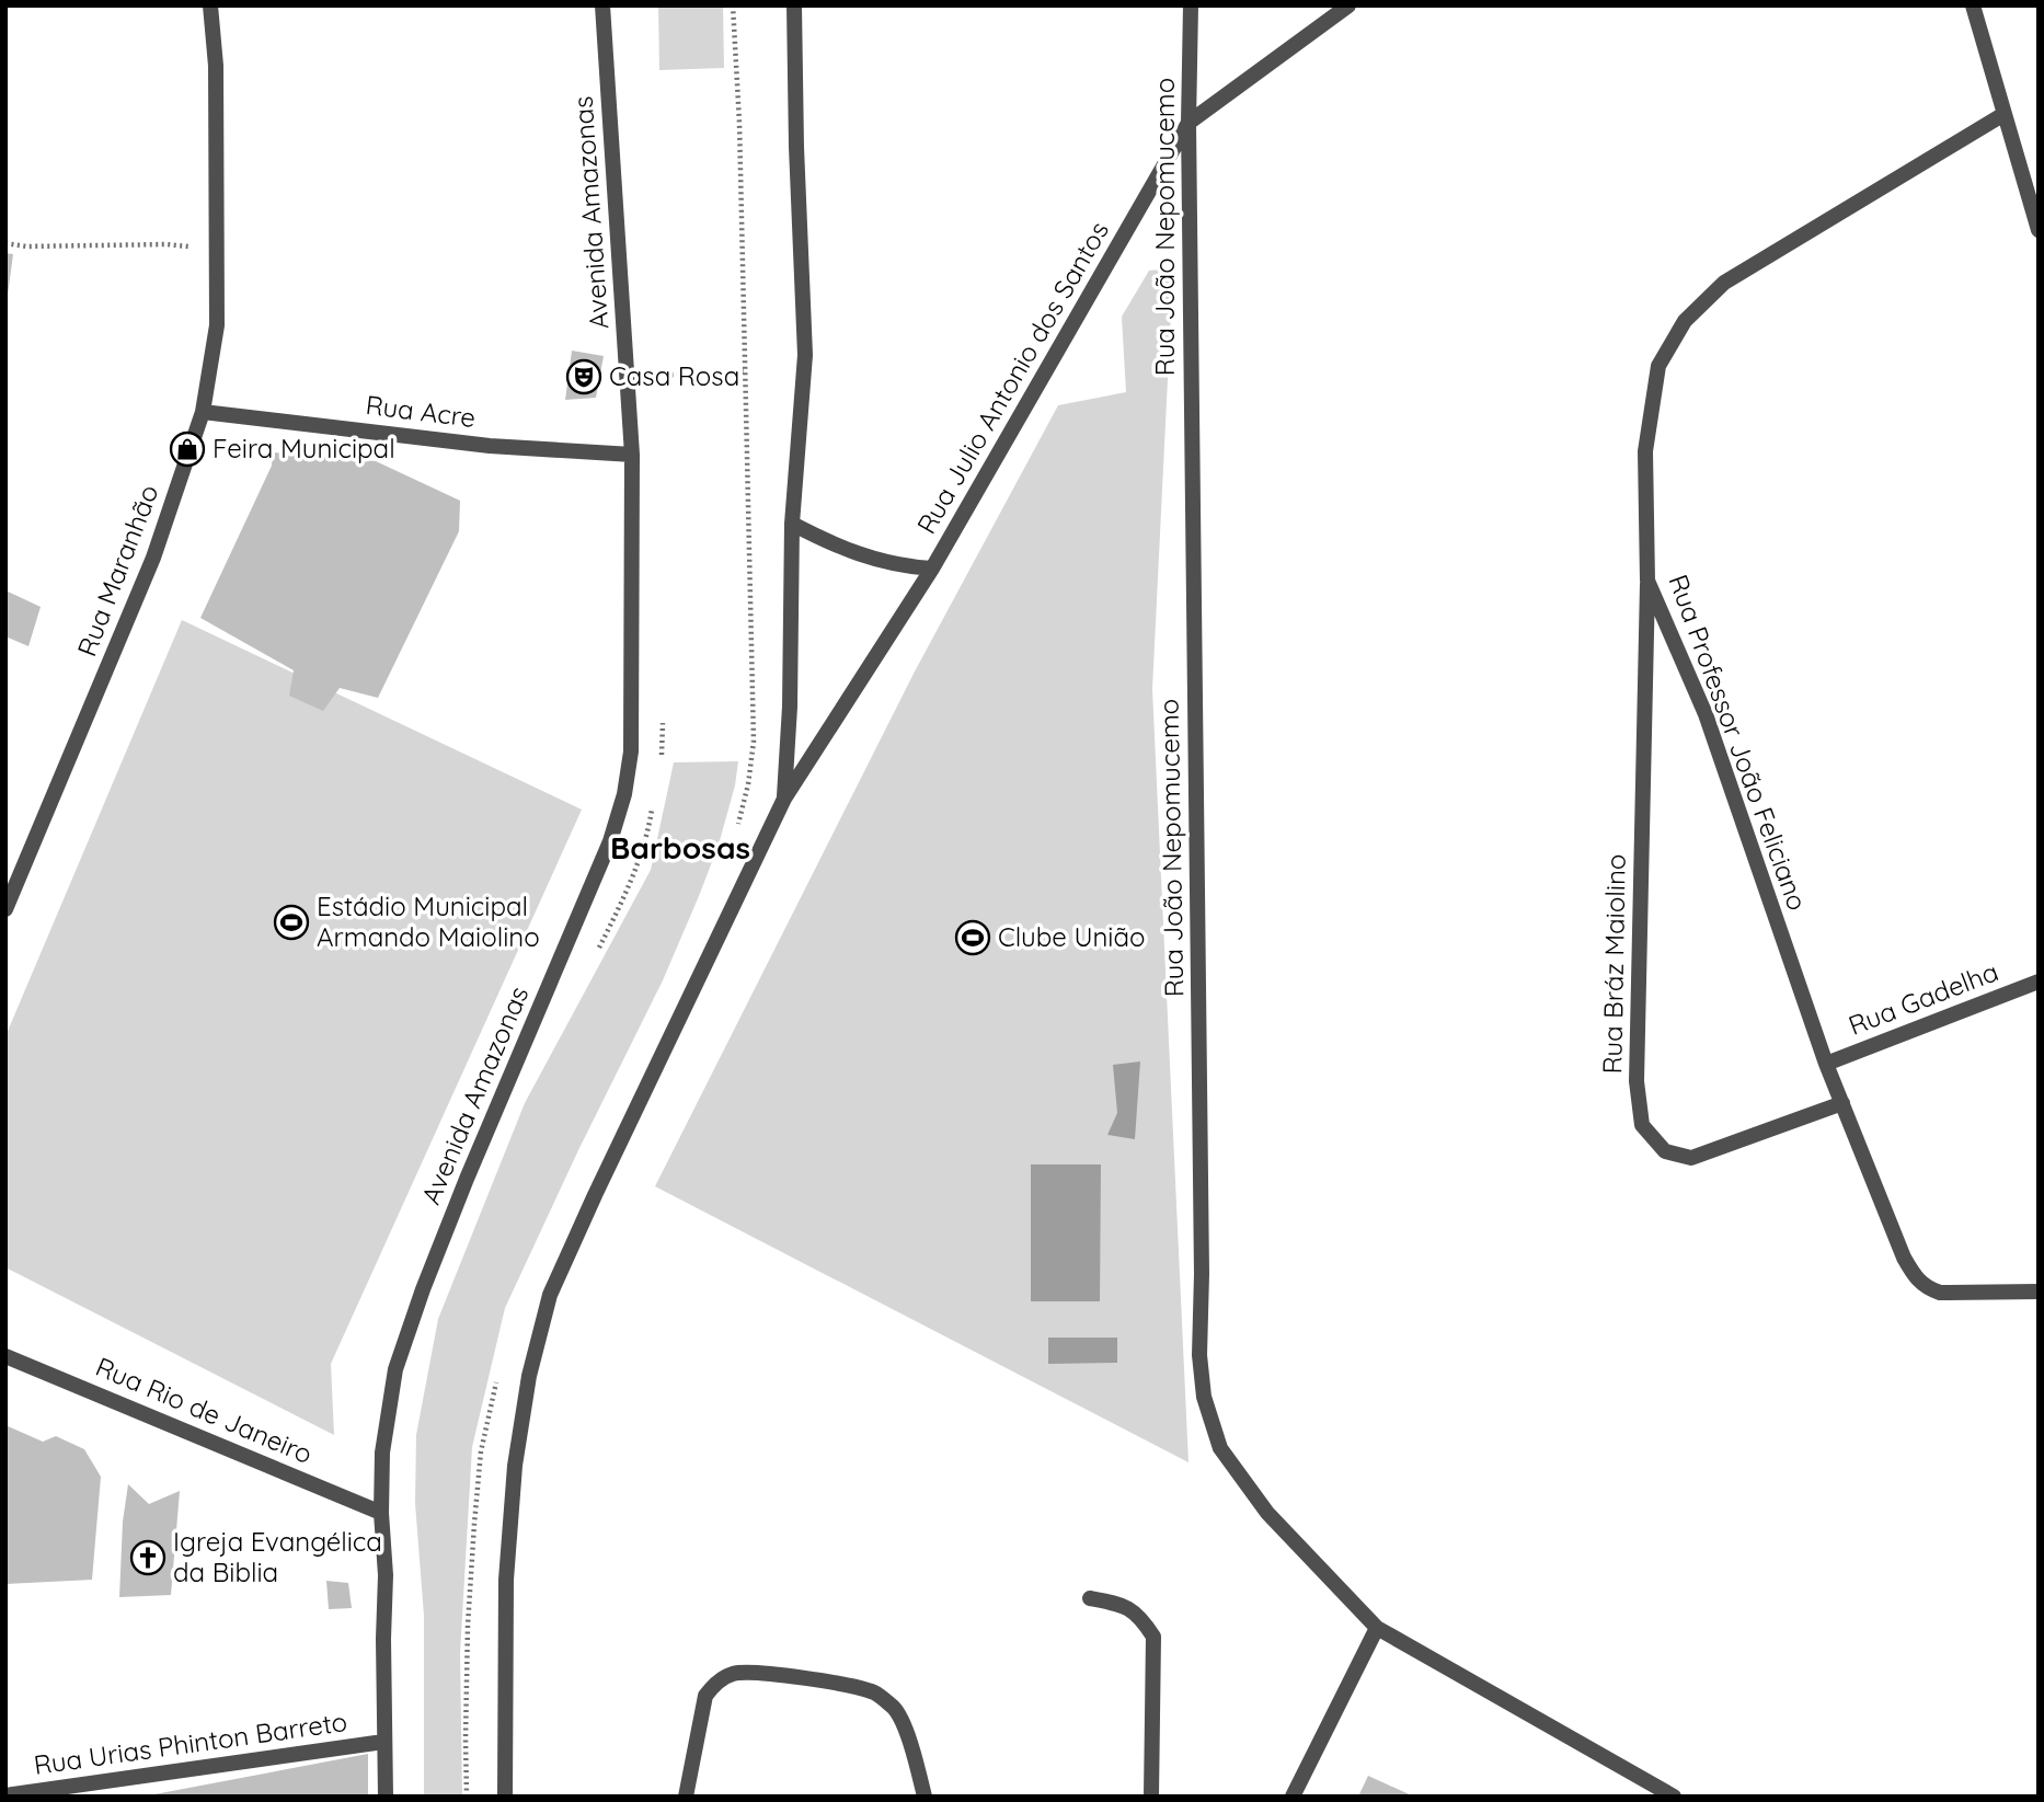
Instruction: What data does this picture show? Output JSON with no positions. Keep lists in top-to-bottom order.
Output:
{
  "streets": {
    "street": [
      "Avenida Amazonas",
      "Rua João Nepomucemo",
      "Rua Julio Antonio dos Santos",
      "Rua Acre",
      "Rua Maranhão",
      "Rua Professor João Feliciano",
      "Rua Bráz Maiolino",
      "Rua Gadelha",
      "Rua Rio de Janeiro",
      "Rua Urias Phinton Barreto"
    ]
  },
  "crossings": [
    ["Avenida Amazonas", "Rua Acre"],
    ["Avenida Amazonas", "Rua Rio de Janeiro"],
    ["Avenida Amazonas", "Rua Urias Phinton Barreto"],
    ["Rua João Nepomucemo", "Rua Julio Antonio dos Santos"],
    ["Rua Acre", "Rua Maranhão"],
    ["Rua Professor João Feliciano", "Rua Bráz Maiolino"],
    ["Rua Professor João Feliciano", "Rua Gadelha"]
  ],
  "districts": ["Barbosas"],
  "places": {
    "theatre": ["Casa Rosa"],
    "shop": ["Feira Municipal"],
    "sports": ["Estádio Municipal Armando Maiolino", "Clube União"],
    "church": ["Igreja Evangélica da Biblia"]
  }
}
